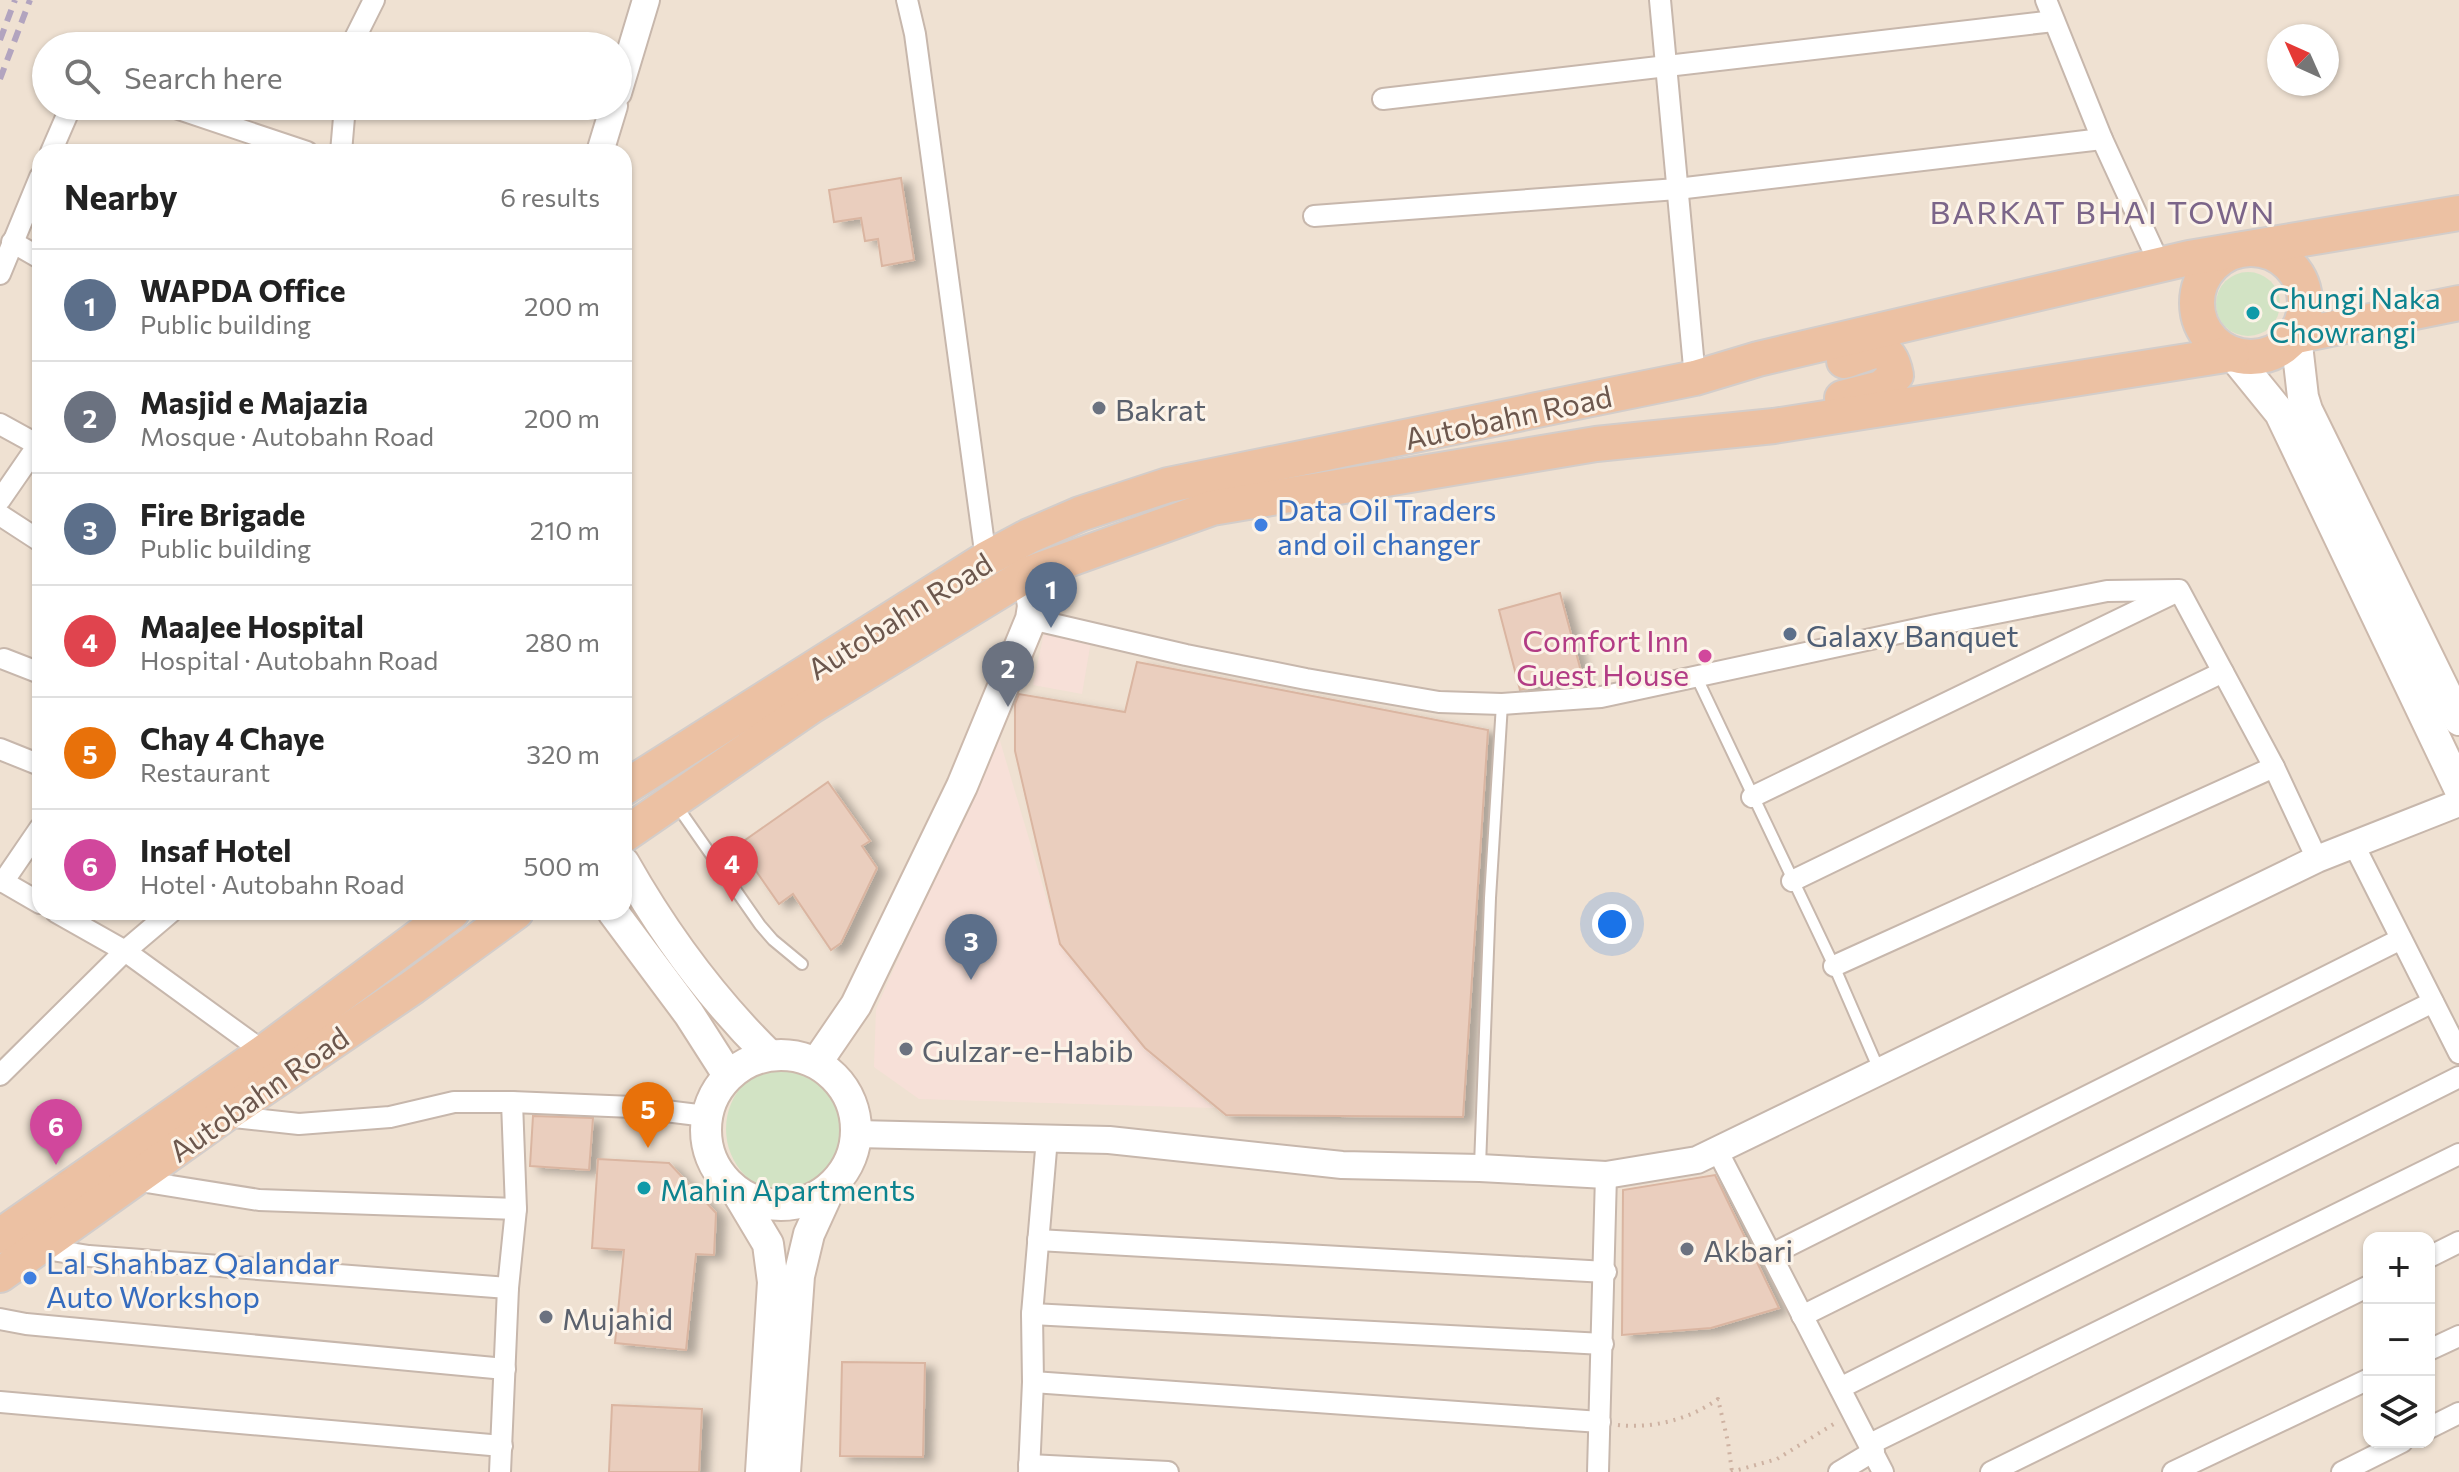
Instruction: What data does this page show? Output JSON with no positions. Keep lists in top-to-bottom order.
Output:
{
  "streets": {
    "highway": ["Autobahn Road"]
  },
  "districts": ["BARKAT BHAI TOWN"],
  "places": [
    "Chungi Naka Chowrangi",
    "Bakrat",
    "Data Oil Traders and oil changer",
    "Galaxy Banquet",
    "Comfort Inn Guest House",
    "Gulzar-e-Habib",
    "Mahin Apartments",
    "Akbari",
    "Lal Shahbaz Qalandar Auto Workshop",
    "Mujahid"
  ],
  "north": "top left",
  "page": {
    "search": "Search here",
    "heading": ["Nearby", "6 results"],
    "list": [
      {
        "mark": "1",
        "name": "WAPDA Office",
        "note": "Public building",
        "value": "200 m"
      },
      {
        "mark": "2",
        "name": "Masjid e Majazia",
        "note": "Mosque · Autobahn Road",
        "value": "200 m"
      },
      {
        "mark": "3",
        "name": "Fire Brigade",
        "note": "Public building",
        "value": "210 m"
      },
      {
        "mark": "4",
        "name": "MaaJee Hospital",
        "note": "Hospital · Autobahn Road",
        "value": "280 m"
      },
      {
        "mark": "5",
        "name": "Chay 4 Chaye",
        "note": "Restaurant",
        "value": "320 m"
      },
      {
        "mark": "6",
        "name": "Insaf Hotel",
        "note": "Hotel · Autobahn Road",
        "value": "500 m"
      }
    ],
    "pins": [
      "1",
      "2",
      "4",
      "3",
      "5",
      "6"
    ],
    "map_buttons": ["+", "−"]
  }
}
